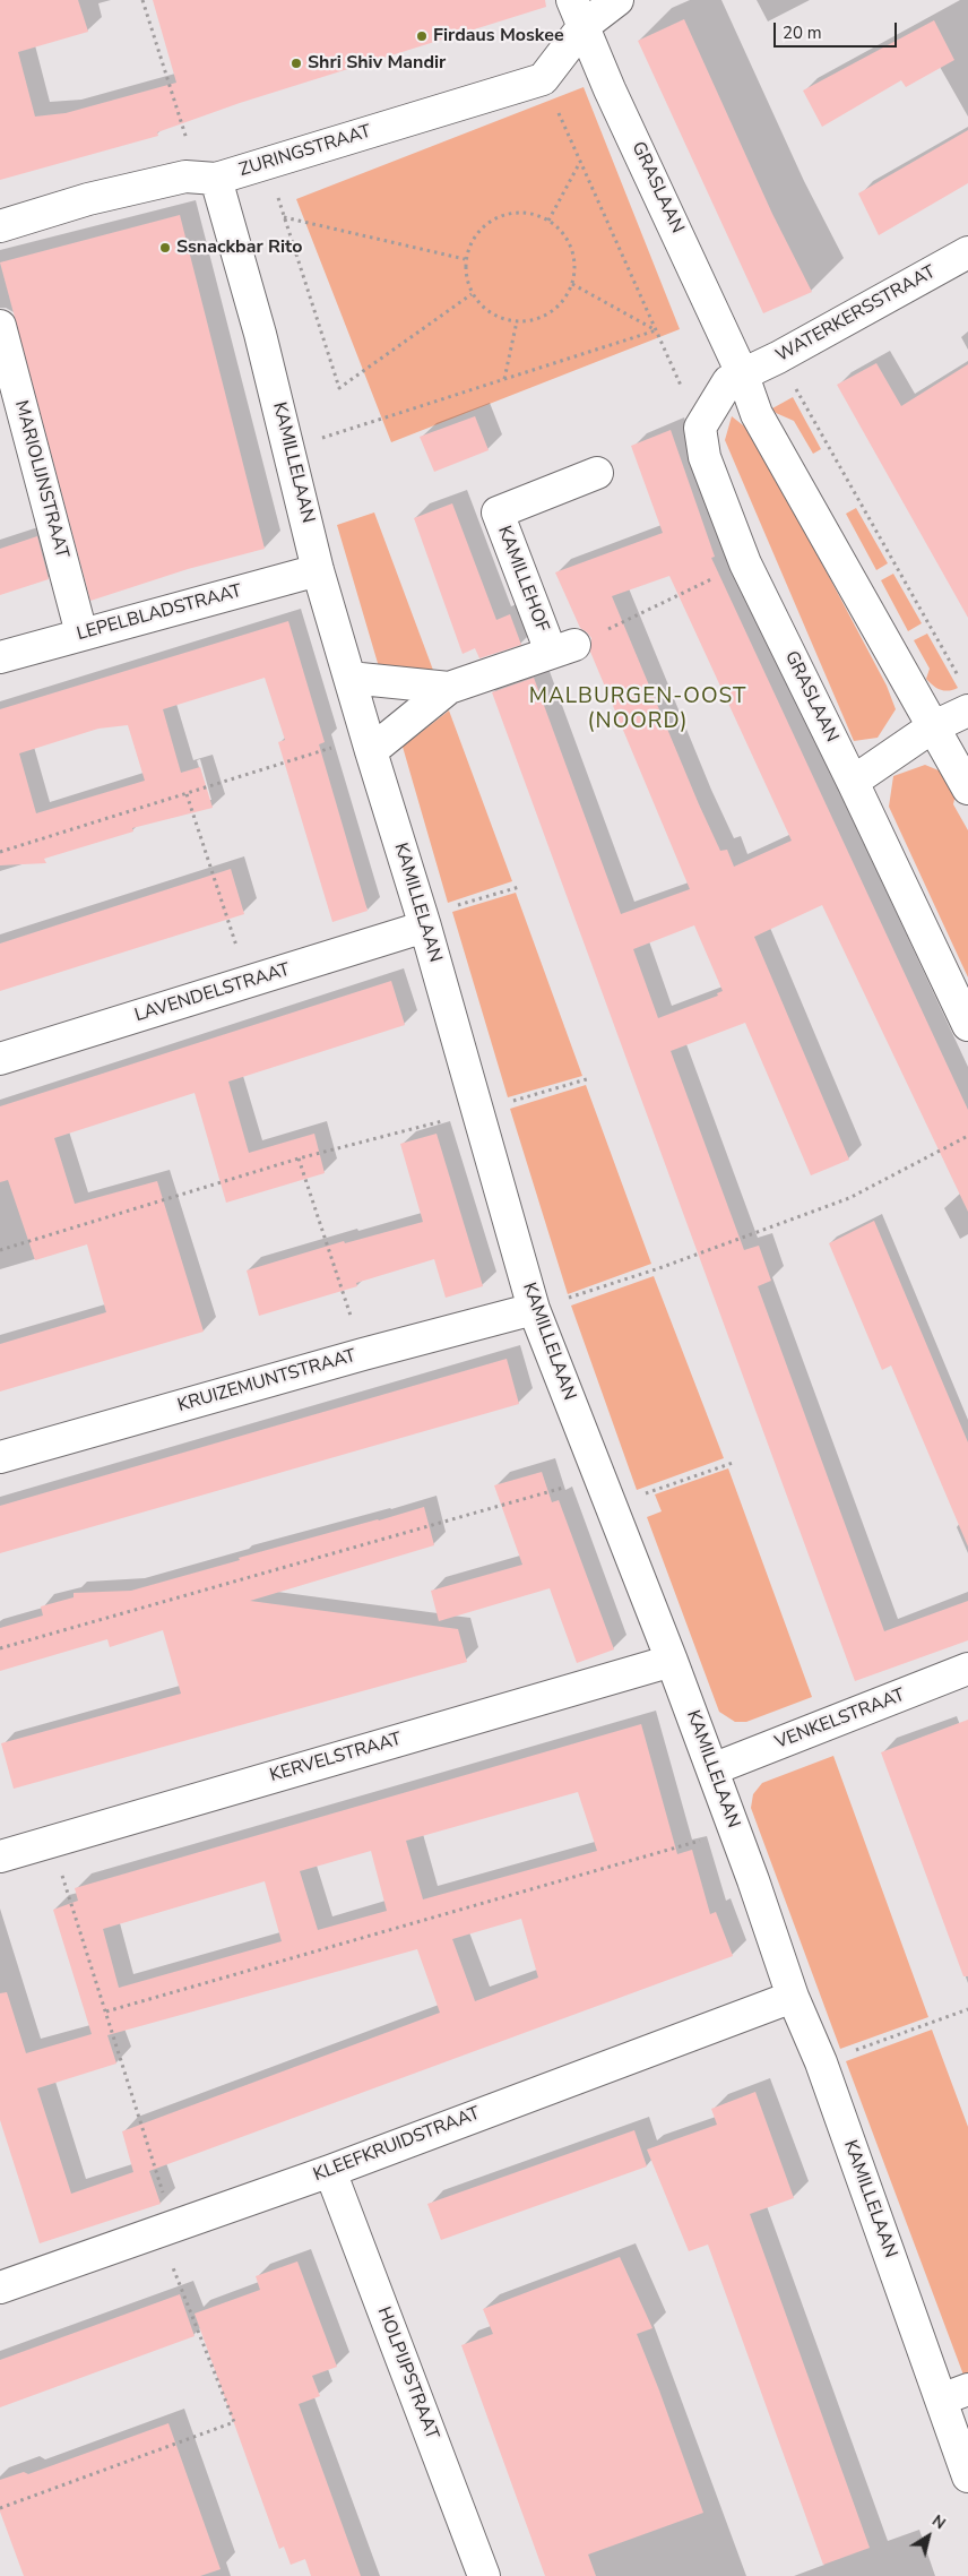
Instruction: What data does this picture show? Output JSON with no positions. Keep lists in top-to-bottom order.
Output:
{
  "streets": {
    "street": [
      "ZURINGSTRAAT",
      "GRASLAAN",
      "WATERKERSSTRAAT",
      "KAMILLELAAN",
      "MARIOLIJNSTRAAT",
      "KAMILLEHOF",
      "LEPELBLADSTRAAT",
      "LAVENDELSTRAAT",
      "KRUIZEMUNTSTRAAT",
      "VENKELSTRAAT",
      "KERVELSTRAAT",
      "KLEEFKRUIDSTRAAT",
      "HOLPIJPSTRAAT"
    ]
  },
  "crossings": [
    ["ZURINGSTRAAT", "KAMILLELAAN"],
    ["GRASLAAN", "WATERKERSSTRAAT"],
    ["GRASLAAN", "KAMILLEHOF"],
    ["KAMILLELAAN", "KAMILLEHOF"],
    ["KAMILLELAAN", "LEPELBLADSTRAAT"],
    ["KAMILLELAAN", "LAVENDELSTRAAT"],
    ["KAMILLELAAN", "KRUIZEMUNTSTRAAT"],
    ["KAMILLELAAN", "VENKELSTRAAT"],
    ["KAMILLELAAN", "KERVELSTRAAT"],
    ["KAMILLELAAN", "KLEEFKRUIDSTRAAT"],
    ["MARIOLIJNSTRAAT", "LEPELBLADSTRAAT"],
    ["KLEEFKRUIDSTRAAT", "HOLPIJPSTRAAT"]
  ],
  "districts": ["MALBURGEN-OOST (NOORD)"],
  "places": ["Firdaus Moskee", "Shri Shiv Mandir", "Ssnackbar Rito"],
  "scale_bar": "20 m",
  "north": "top right"
}
